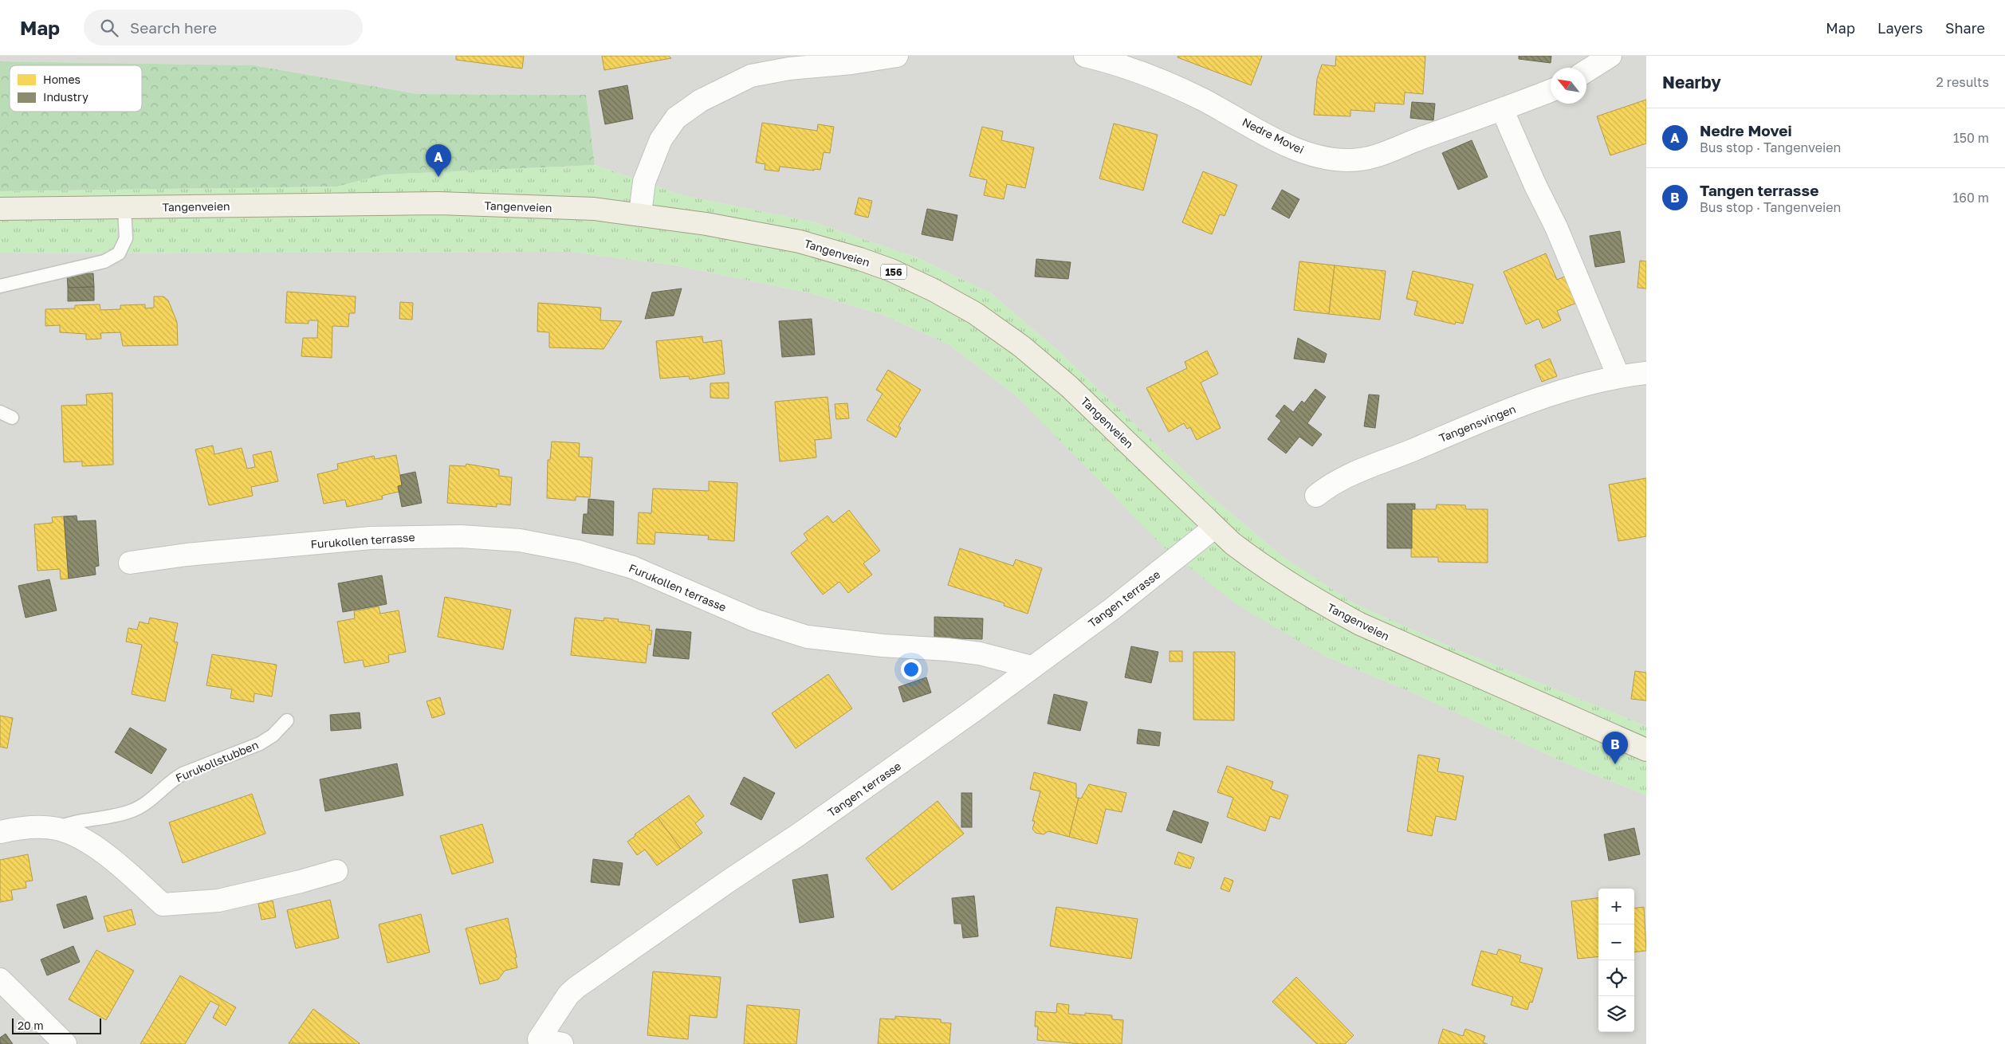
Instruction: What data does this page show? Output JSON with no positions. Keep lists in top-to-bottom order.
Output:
{
  "streets": {
    "main road": ["Tangenveien", "156"],
    "street": [
      "Nedre Movei",
      "Tangensvingen",
      "Furukollen terrasse",
      "Tangen terrasse",
      "Furukollstubben"
    ]
  },
  "crossings": [
    ["Tangenveien", "Tangen terrasse"],
    ["Furukollen terrasse", "Tangen terrasse"]
  ],
  "legend": ["Homes", "Industry"],
  "scale_bar": "20 m",
  "north": "top left",
  "page": {
    "header": "Map",
    "search": "Search here",
    "nav": ["Map", "Layers", "Share"],
    "heading": ["Nearby", "2 results"],
    "list": [
      {
        "mark": "A",
        "name": "Nedre Movei",
        "note": "Bus stop · Tangenveien",
        "value": "150 m"
      },
      {
        "mark": "B",
        "name": "Tangen terrasse",
        "note": "Bus stop · Tangenveien",
        "value": "160 m"
      }
    ],
    "pins": ["A", "B"],
    "map_buttons": ["+", "−"],
    "scale": "20 m"
  }
}
